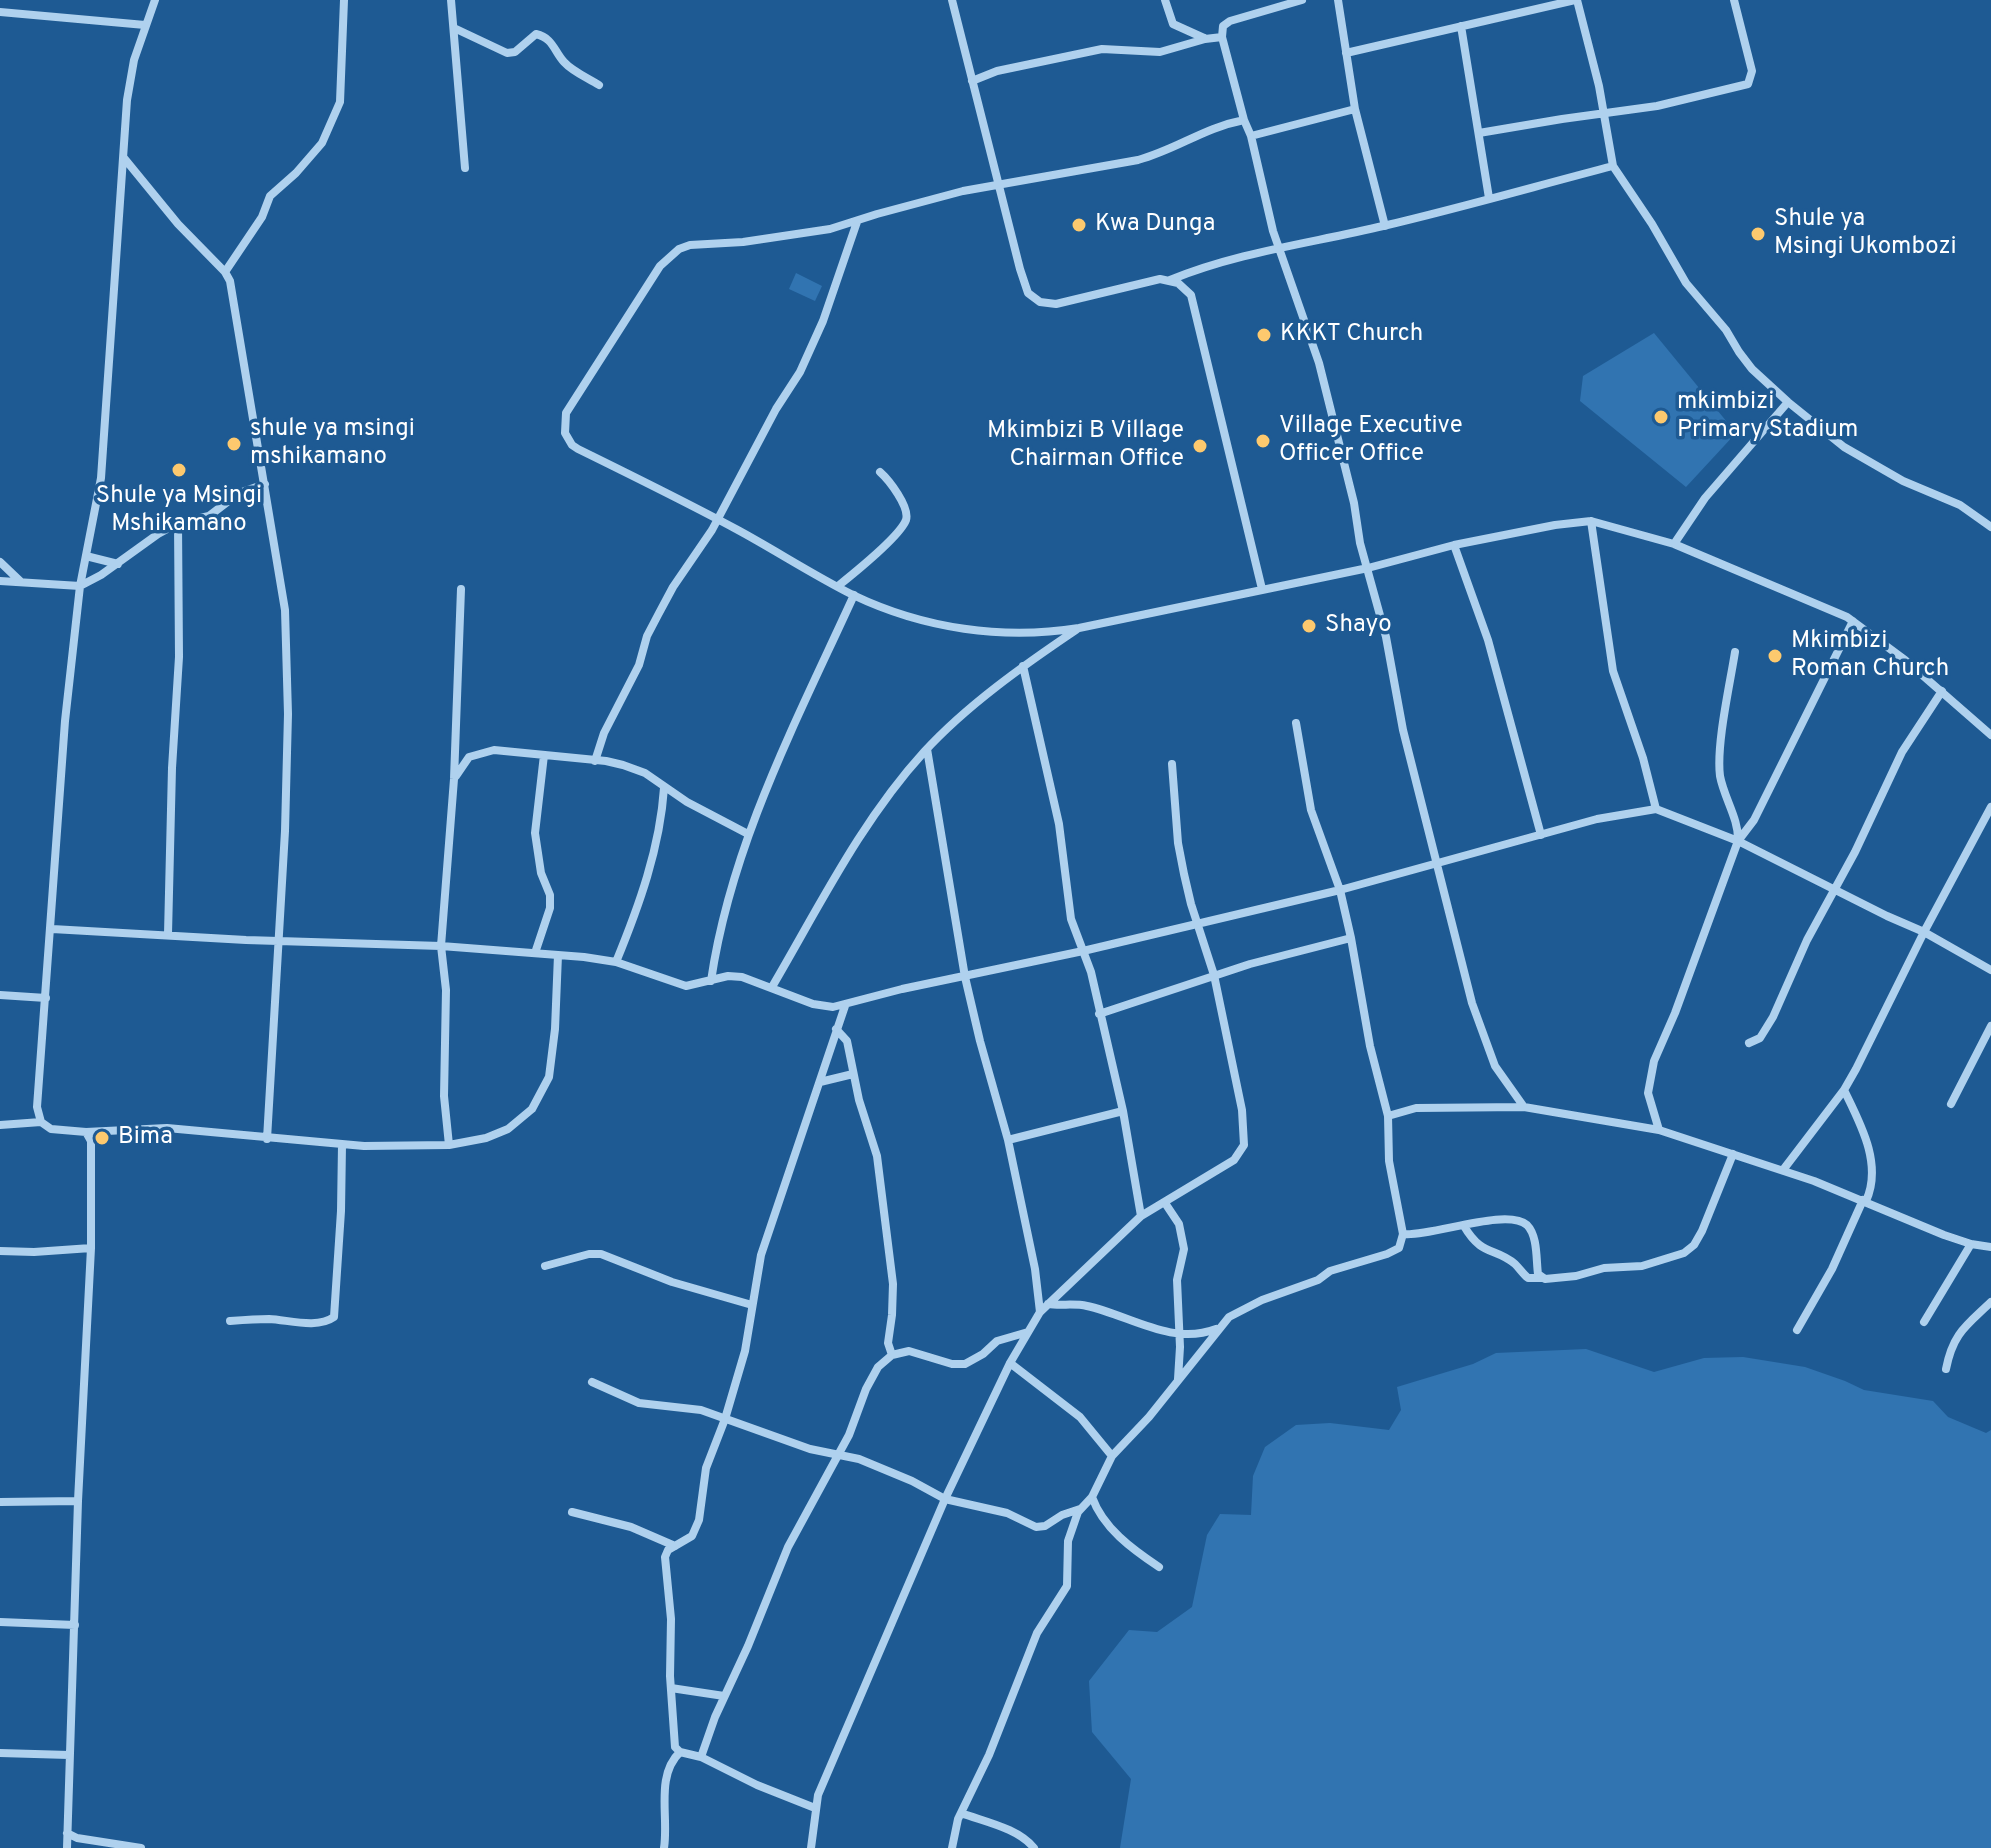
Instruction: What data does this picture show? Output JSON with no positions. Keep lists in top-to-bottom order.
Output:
{
  "places": [
    "Kwa Dunga",
    "Shule ya Msingi Ukombozi",
    "KKKT Church",
    "mkimbizi Primary Stadium",
    "Village Executive Officer Office",
    "shule ya msingi mshikamano",
    "Mkimbizi B Village Chairman Office",
    "Shule ya Msingi Mshikamano",
    "Shayo",
    "Mkimbizi Roman Church",
    "Bima"
  ]
}
